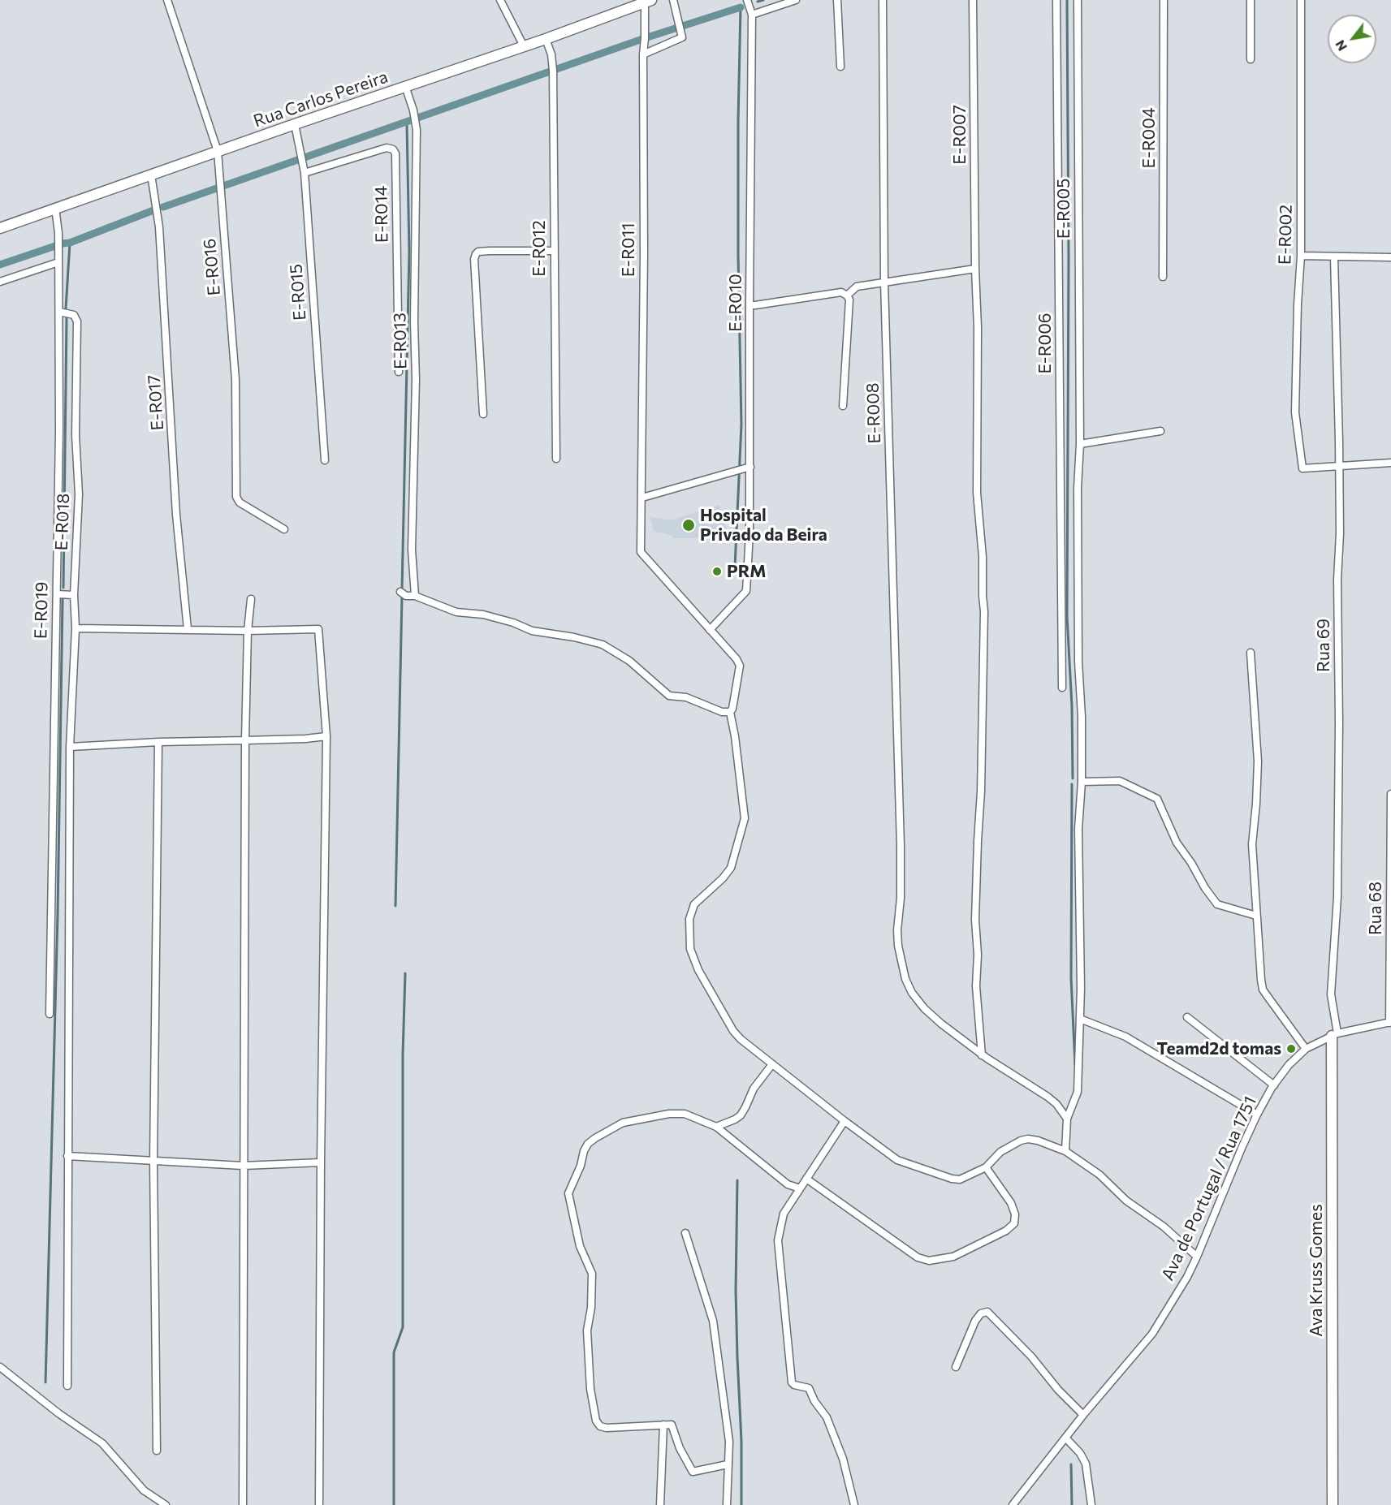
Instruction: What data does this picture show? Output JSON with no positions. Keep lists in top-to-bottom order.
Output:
{
  "streets": {
    "street": [
      "Rua Carlos Pereira",
      "E-R007",
      "E-R004",
      "E-R005",
      "E-R014",
      "E-R002",
      "E-R012",
      "E-R011",
      "E-R016",
      "E-R015",
      "E-R010",
      "E-R013",
      "E-R006",
      "E-R017",
      "E-R008",
      "E-R018",
      "E-R019",
      "Rua 69",
      "Rua 68",
      "Ava de Portugal / Rua 1751",
      "Ava Kruss Gomes"
    ]
  },
  "crossings": [
    ["Rua Carlos Pereira", "E-R012"],
    ["Rua Carlos Pereira", "E-R011"],
    ["Rua Carlos Pereira", "E-R016"],
    ["Rua Carlos Pereira", "E-R015"],
    ["Rua Carlos Pereira", "E-R013"],
    ["Rua Carlos Pereira", "E-R017"],
    ["Rua Carlos Pereira", "E-R019"],
    ["E-R007", "E-R008"],
    ["E-R014", "E-R015"],
    ["E-R002", "Rua 69"],
    ["E-R011", "E-R010"],
    ["E-R018", "E-R019"],
    ["Rua 69", "Ava de Portugal / Rua 1751"],
    ["Rua 69", "Ava Kruss Gomes"],
    ["Rua 68", "Ava de Portugal / Rua 1751"],
    ["Ava de Portugal / Rua 1751", "Ava Kruss Gomes"]
  ],
  "places": ["Hospital Privado da Beira", "PRM", "Teamd2d tomas"],
  "north": "bottom left"
}
